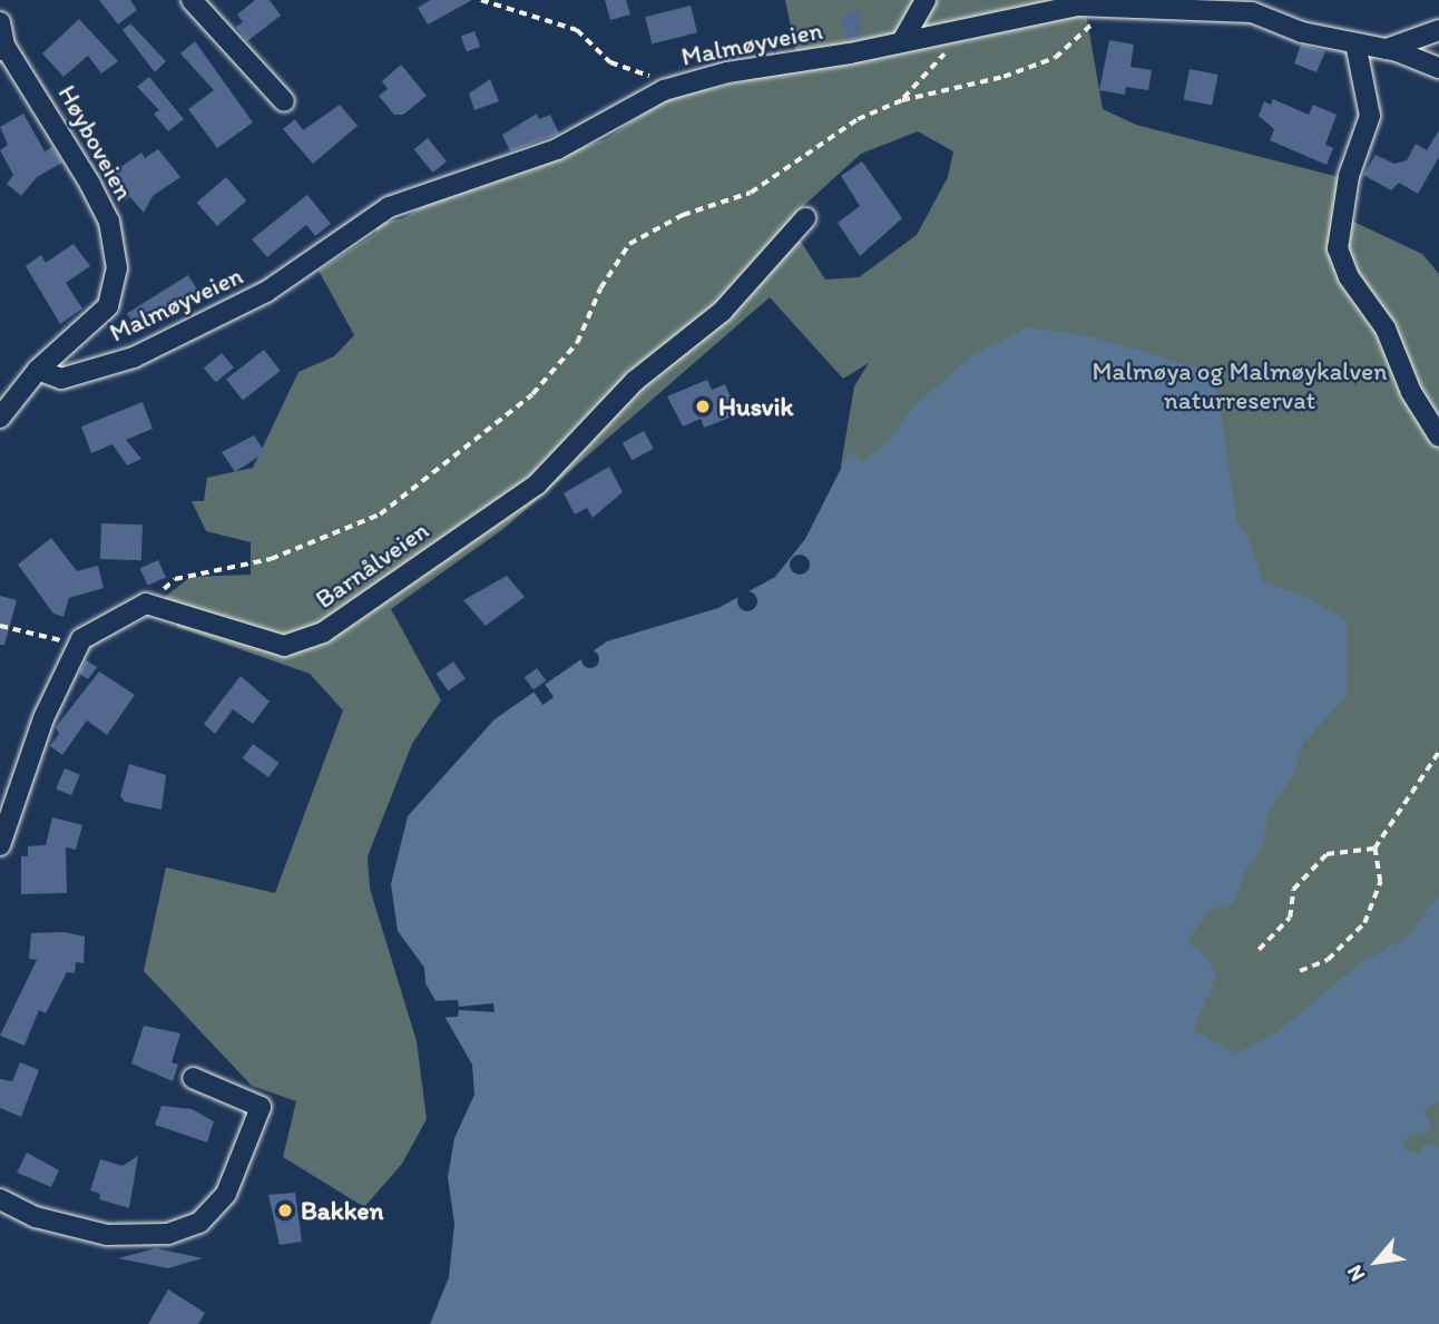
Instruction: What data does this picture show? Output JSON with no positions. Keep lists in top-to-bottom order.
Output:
{
  "streets": {
    "street": ["Malmøyveien", "Høyboveien", "Barnålveien"]
  },
  "crossings": [
    ["Malmøyveien", "Høyboveien"]
  ],
  "parks": ["Malmøya og Malmøykalven naturreservat"],
  "places": ["Husvik", "Bakken"],
  "north": "bottom left"
}
